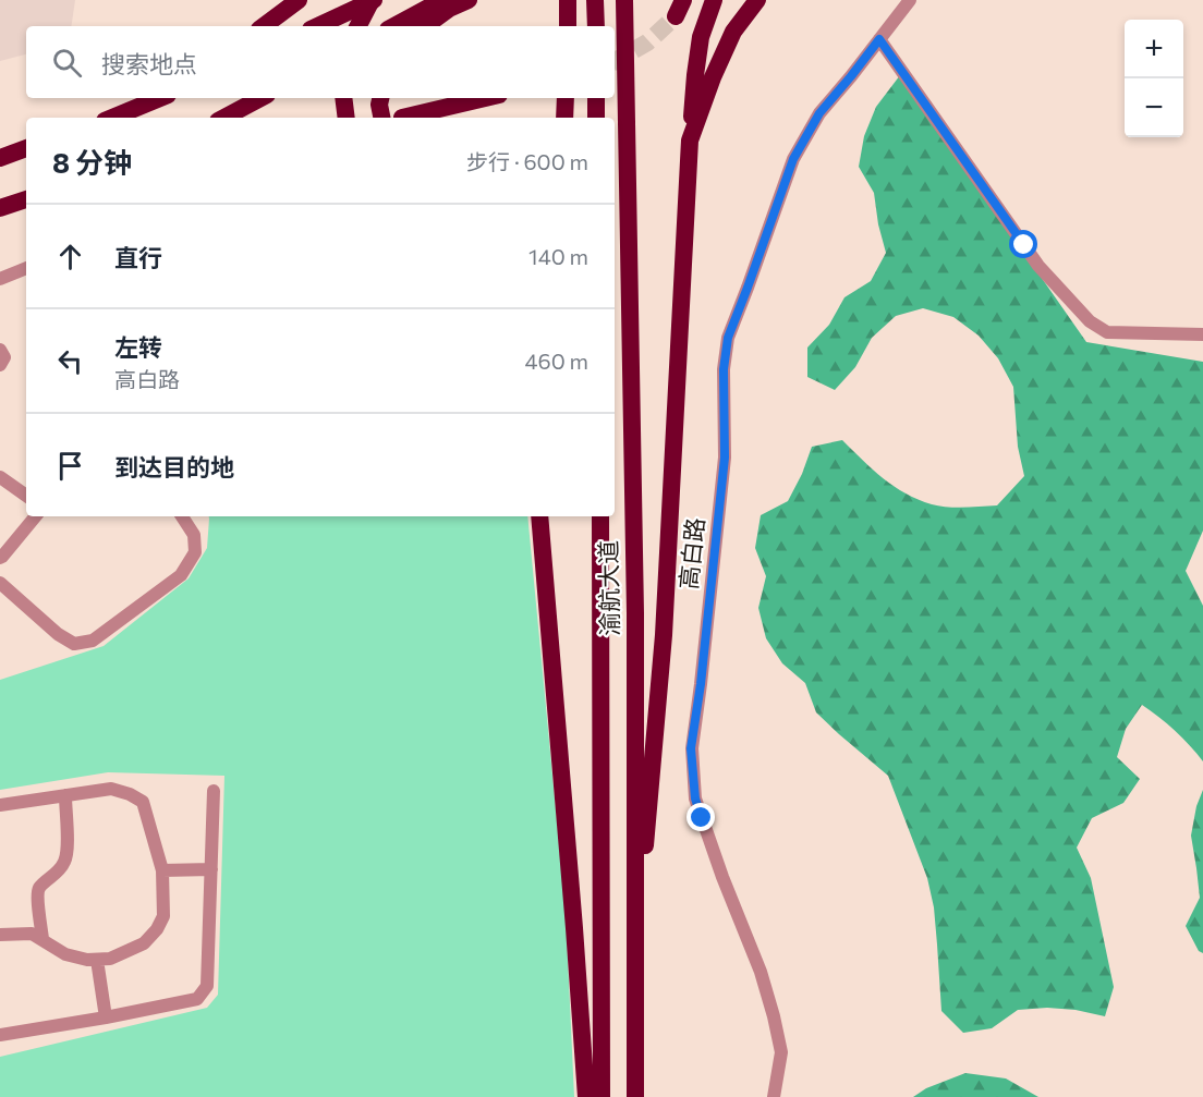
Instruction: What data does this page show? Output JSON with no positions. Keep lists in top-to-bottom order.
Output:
{
  "streets": {
    "highway": ["渝航大道"],
    "street": ["高白路"]
  },
  "page": {
    "map_buttons": ["+", "−"],
    "search": "搜索地点",
    "heading": ["8 分钟", "步行 · 600 m"],
    "list": [
      ["直行", "140 m"],
      ["左转", "高白路", "460 m"],
      "到达目的地"
    ]
  }
}
